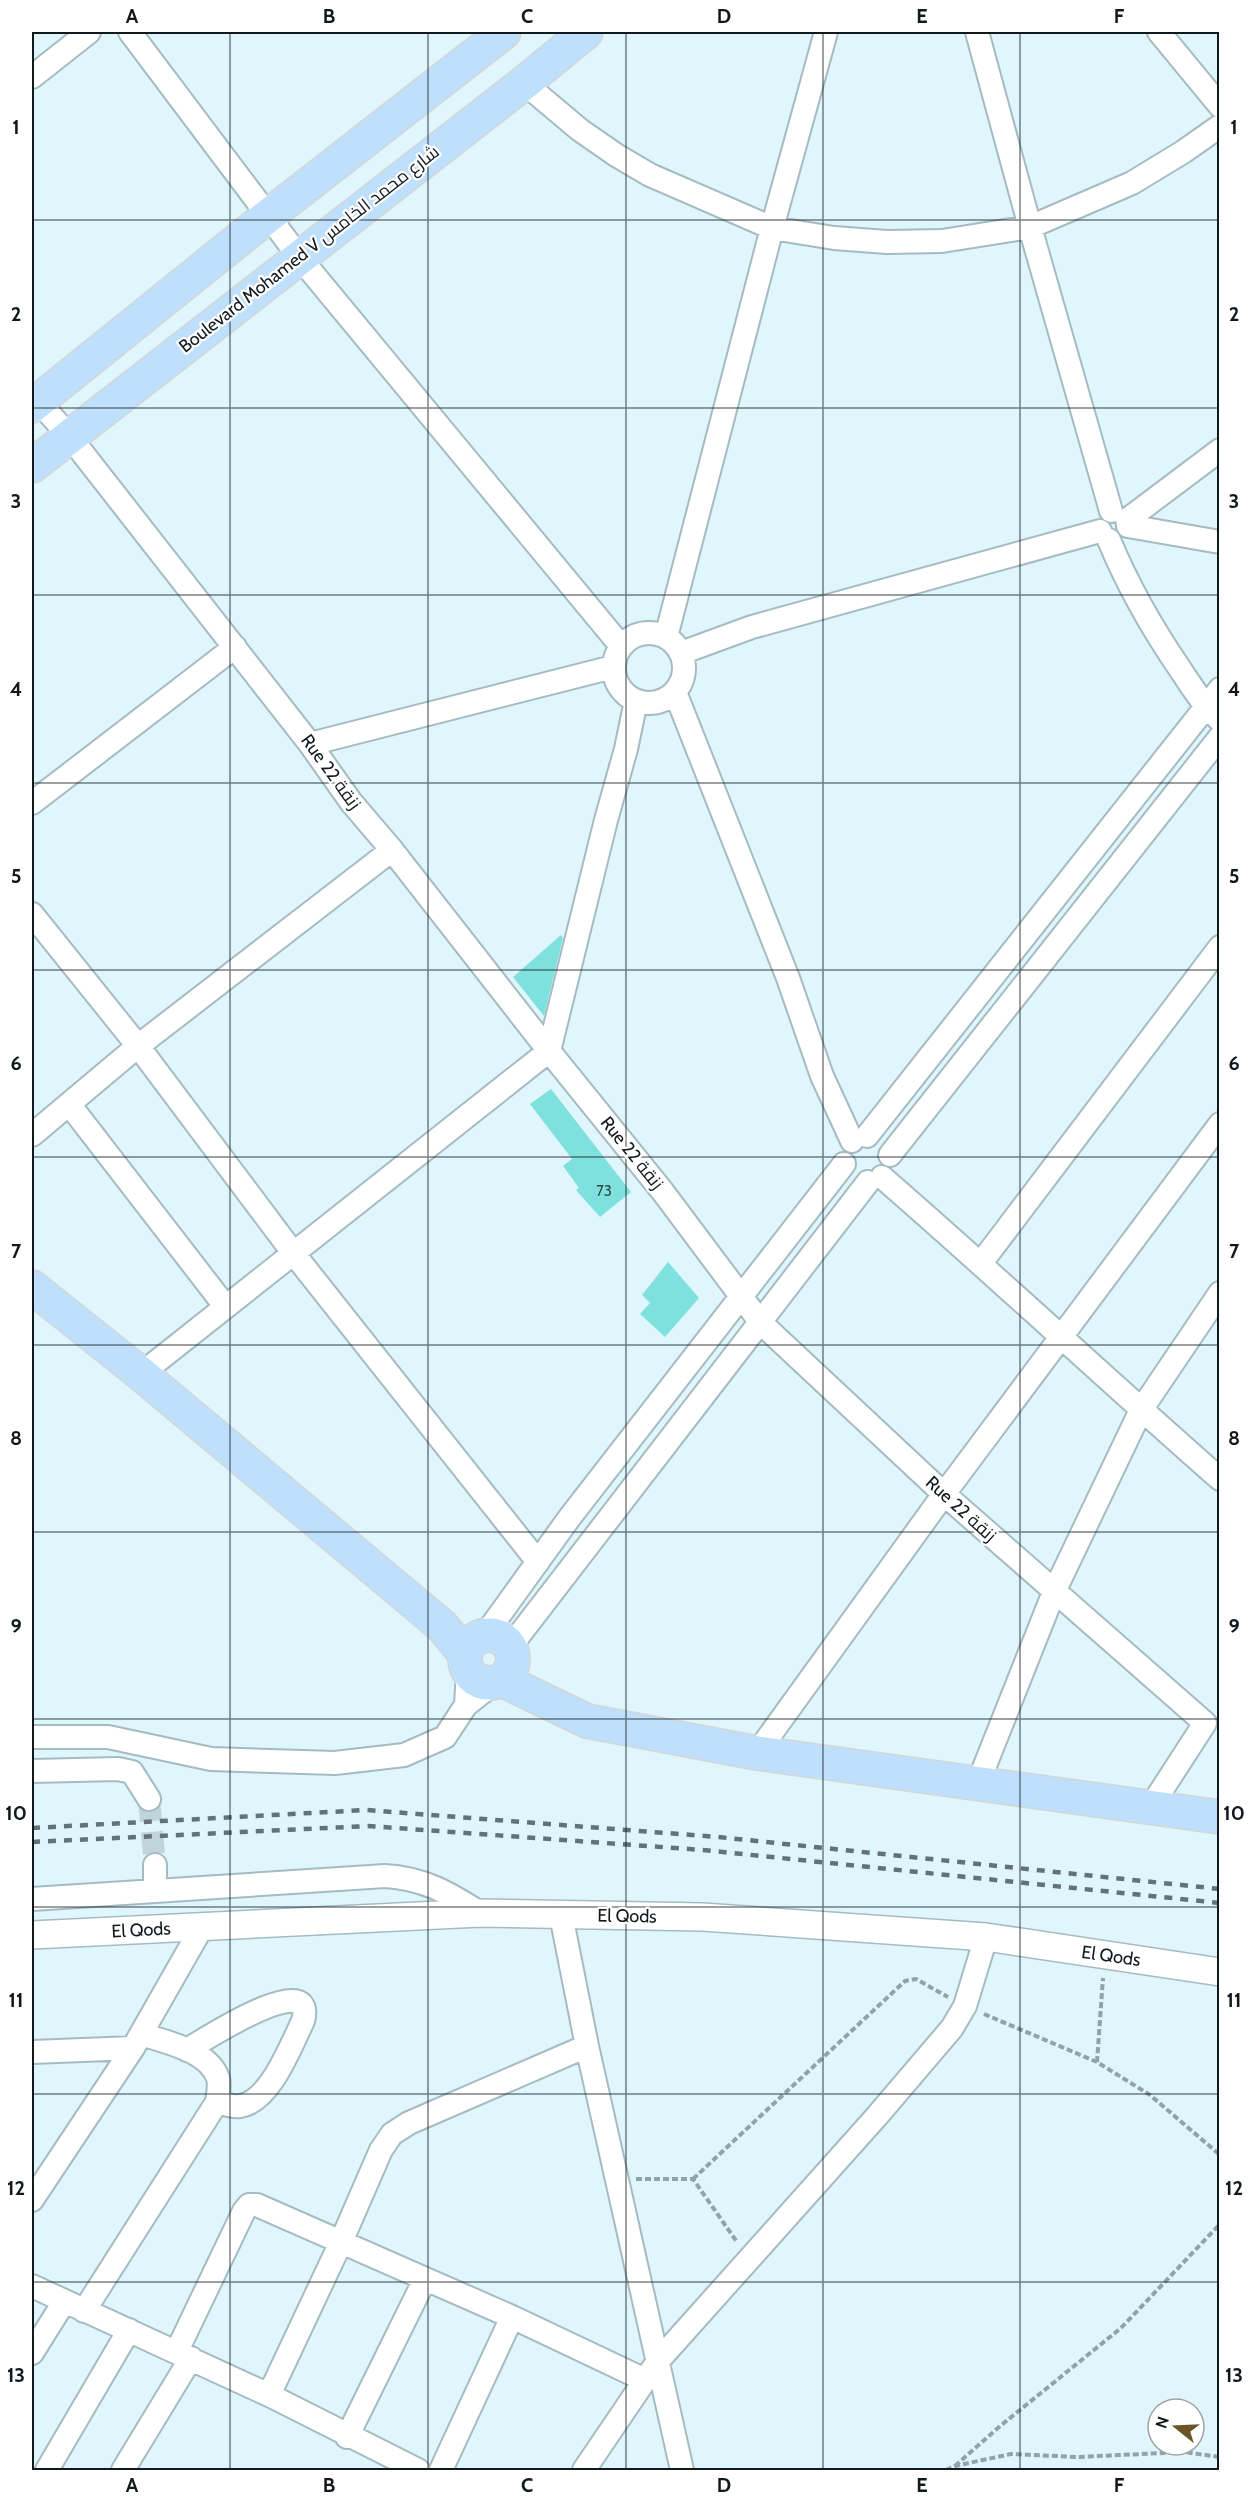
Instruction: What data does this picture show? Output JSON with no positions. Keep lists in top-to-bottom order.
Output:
{
  "streets": {
    "main road": ["Boulevard Mohamed V شارع محمد الخامس"],
    "street": ["Rue 22 زنقة", "El Qods"]
  },
  "crossings": [
    ["Boulevard Mohamed V شارع محمد الخامس", "Rue 22 زنقة"]
  ],
  "house_numbers": ["73"],
  "north": "left",
  "grid": {
    "columns": [
      "A",
      "B",
      "C",
      "D",
      "E",
      "F"
    ],
    "rows": [
      "1",
      "2",
      "3",
      "4",
      "5",
      "6",
      "7",
      "8",
      "9",
      "10",
      "11",
      "12",
      "13"
    ]
  }
}
